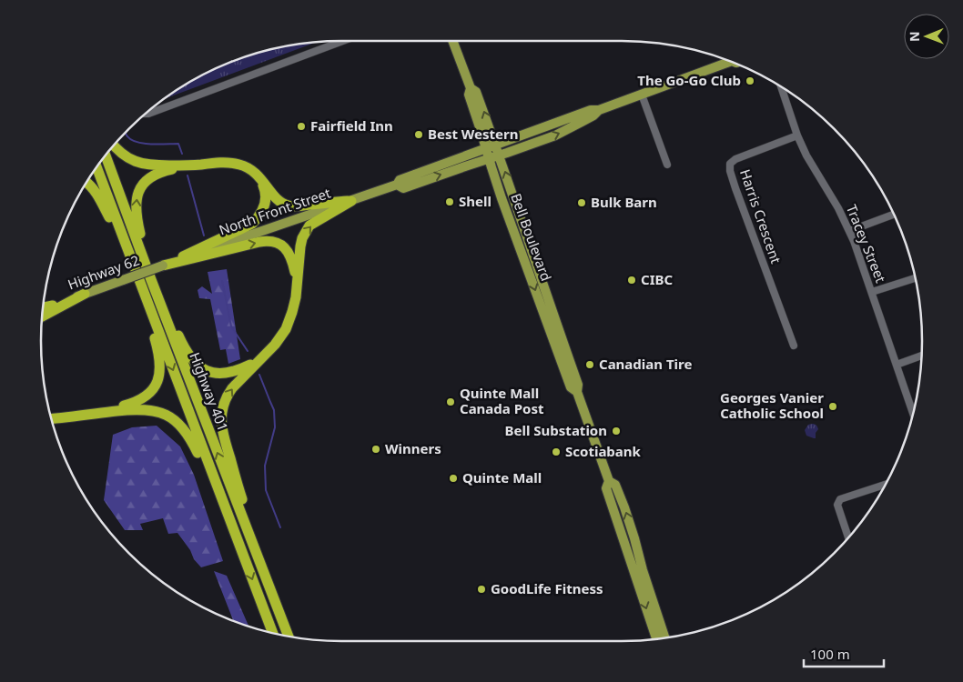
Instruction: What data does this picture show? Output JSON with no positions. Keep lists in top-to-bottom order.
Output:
{
  "streets": {
    "highway": ["Highway 401"],
    "main road": ["North Front Street", "Bell Boulevard", "Highway 62"],
    "street": ["Harris Crescent", "Tracey Street"]
  },
  "crossings": [
    ["North Front Street", "Bell Boulevard"],
    ["North Front Street", "Highway 62"],
    ["Harris Crescent", "Tracey Street"]
  ],
  "places": [
    "The Go-Go Club",
    "Fairfield Inn",
    "Best Western",
    "Shell",
    "Bulk Barn",
    "CIBC",
    "Canadian Tire",
    "Quinte Mall Canada Post",
    "Georges Vanier Catholic School",
    "Bell Substation",
    "Winners",
    "Scotiabank",
    "Quinte Mall",
    "GoodLife Fitness"
  ],
  "scale_bar": "100 m",
  "north": "left"
}
